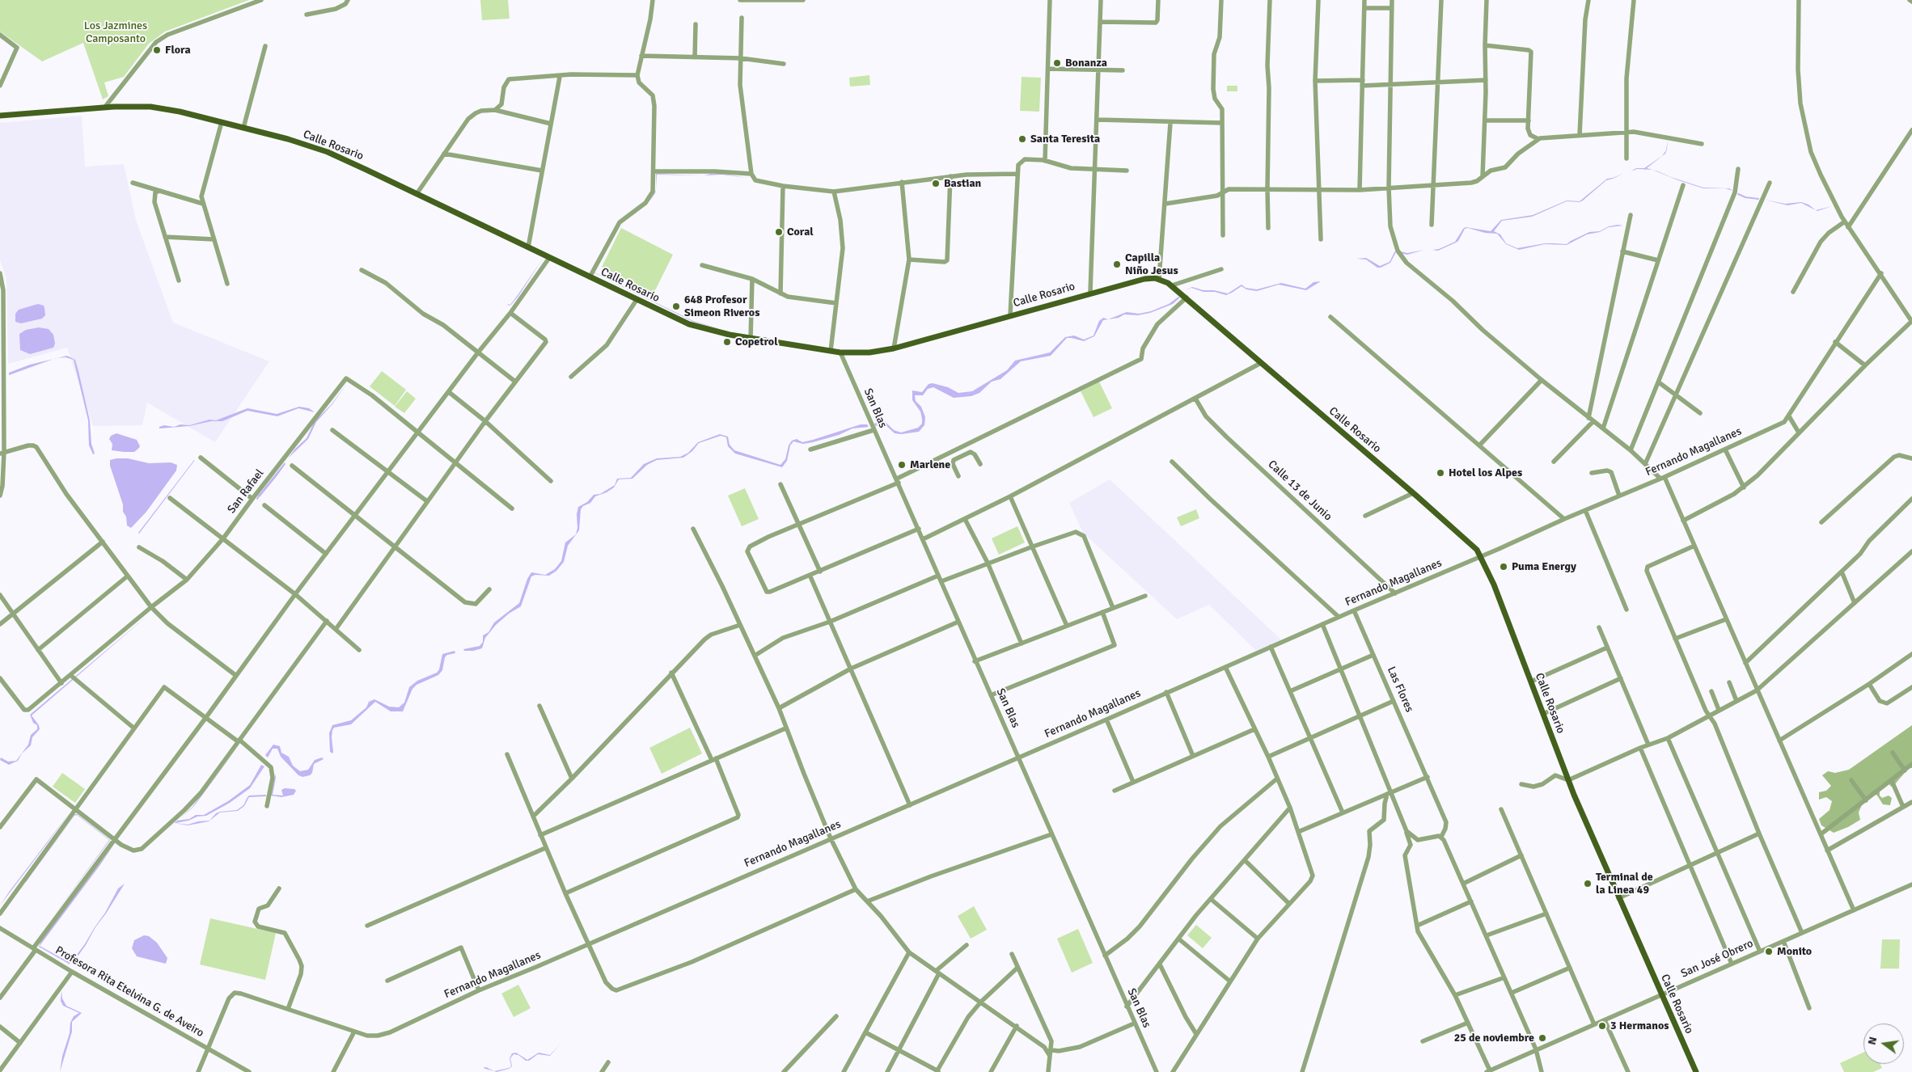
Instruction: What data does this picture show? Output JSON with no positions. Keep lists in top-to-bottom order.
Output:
{
  "streets": {
    "main road": ["Calle Rosario"],
    "street": [
      "San Blas",
      "Fernando Magallanes",
      "Calle 13 de Junio",
      "San Rafael",
      "Las Flores",
      "San José Obrero",
      "Profesora Rita Etelvina G. de Aveiro"
    ]
  },
  "crossings": [
    ["Calle Rosario", "San Blas"],
    ["Calle Rosario", "Fernando Magallanes"],
    ["Calle Rosario", "San José Obrero"],
    ["San Blas", "Fernando Magallanes"],
    ["Fernando Magallanes", "Calle 13 de Junio"],
    ["Fernando Magallanes", "Las Flores"],
    ["Fernando Magallanes", "Profesora Rita Etelvina G. de Aveiro"]
  ],
  "parks": ["Los Jazmines Camposanto"],
  "places": [
    "Flora",
    "Bonanza",
    "Santa Teresita",
    "Bastian",
    "Coral",
    "Capilla Niño Jesus",
    "648 Profesor Simeon Riveros",
    "Copetrol",
    "Marlene",
    "Hotel los Alpes",
    "Puma Energy",
    "Terminal de la Linea 49",
    "Monito",
    "3 Hermanos",
    "25 de noviembre"
  ],
  "north": "left"
}
